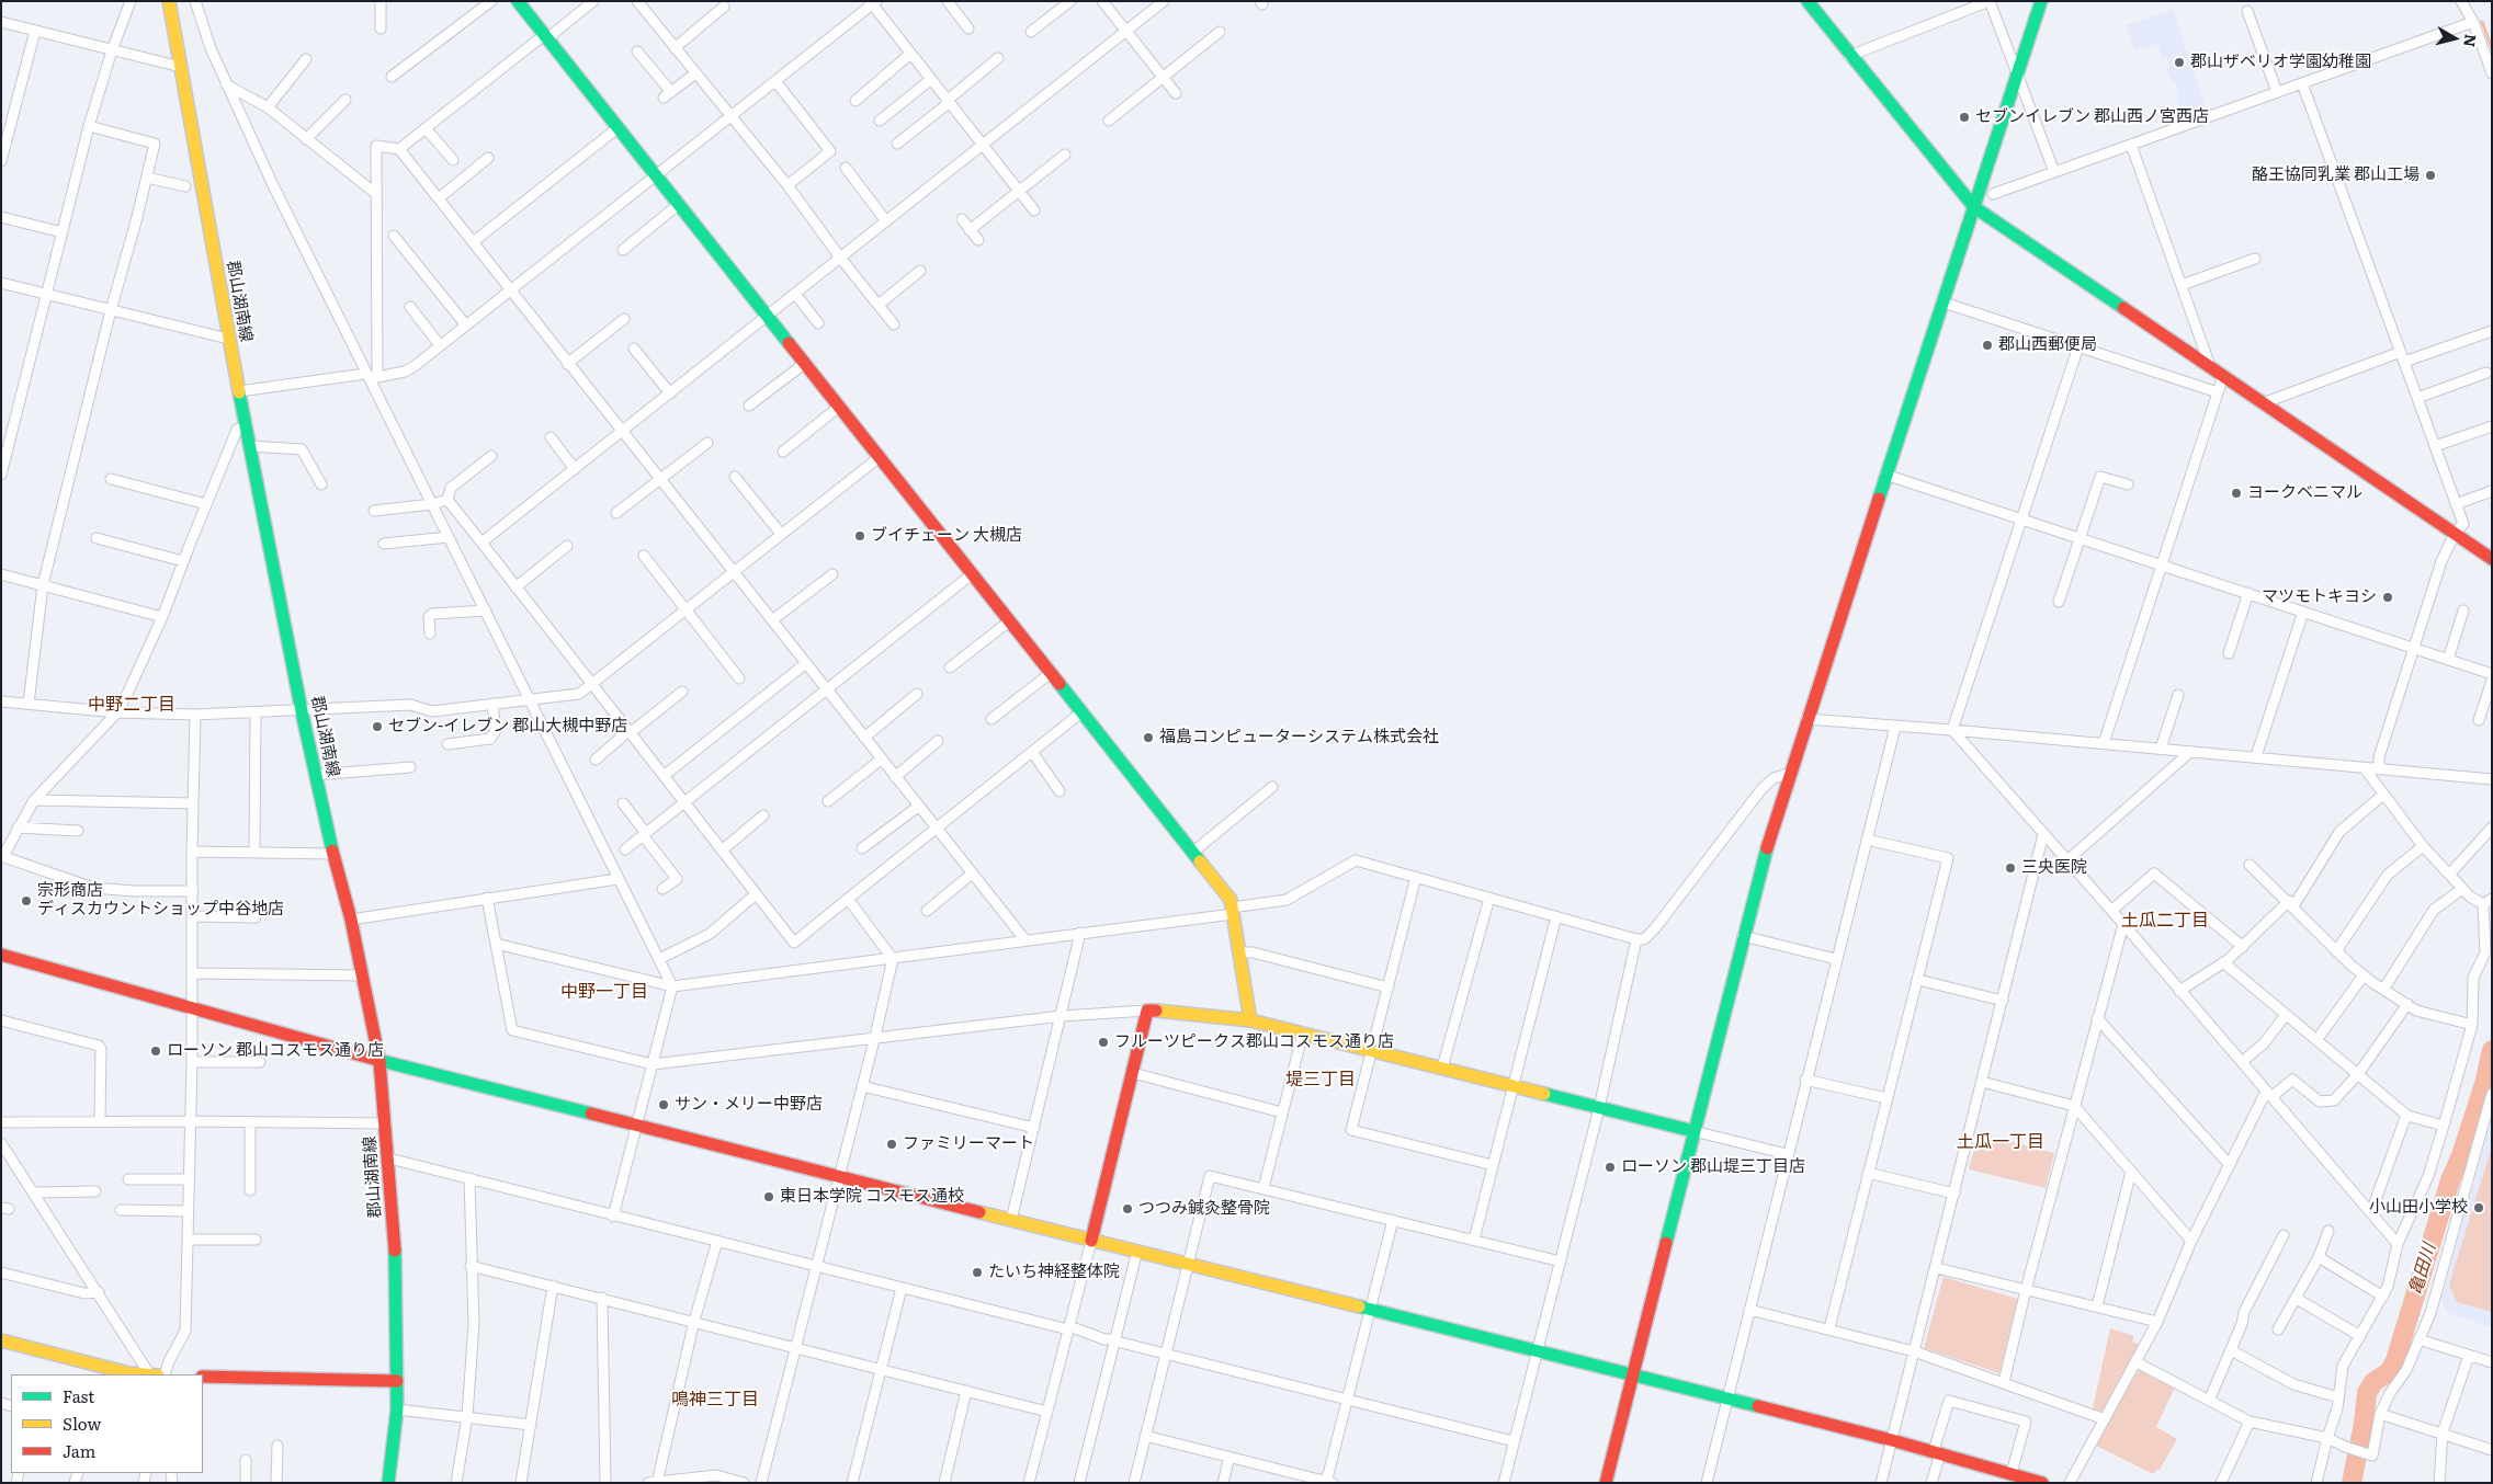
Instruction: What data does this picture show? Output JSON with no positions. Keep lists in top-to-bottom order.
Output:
{
  "streets": {
    "street": ["郡山湖南線"]
  },
  "districts": [
    "中野二丁目",
    "土瓜二丁目",
    "中野一丁目",
    "堤三丁目",
    "土瓜一丁目",
    "鳴神三丁目"
  ],
  "water": ["亀田川"],
  "places": [
    "郡山ザベリオ学園幼稚園",
    "セブンイレブン 郡山西ノ宮西店",
    "酪王協同乳業 郡山工場",
    "郡山西郵便局",
    "ヨークベニマル",
    "ブイチェーン 大槻店",
    "マツモトキヨシ",
    "セブン-イレブン 郡山大槻中野店",
    "福島コンピューターシステム株式会社",
    "三央医院",
    "宗形商店 ディスカウントショップ中谷地店",
    "フルーツピークス郡山コスモス通り店",
    "ローソン 郡山コスモス通り店",
    "サン・メリー中野店",
    "ファミリーマート",
    "ローソン 郡山堤三丁目店",
    "東日本学院 コスモス通校",
    "小山田小学校",
    "つつみ鍼灸整骨院",
    "たいち神経整体院"
  ],
  "legend": ["Fast", "Slow", "Jam"],
  "north": "right"
}
